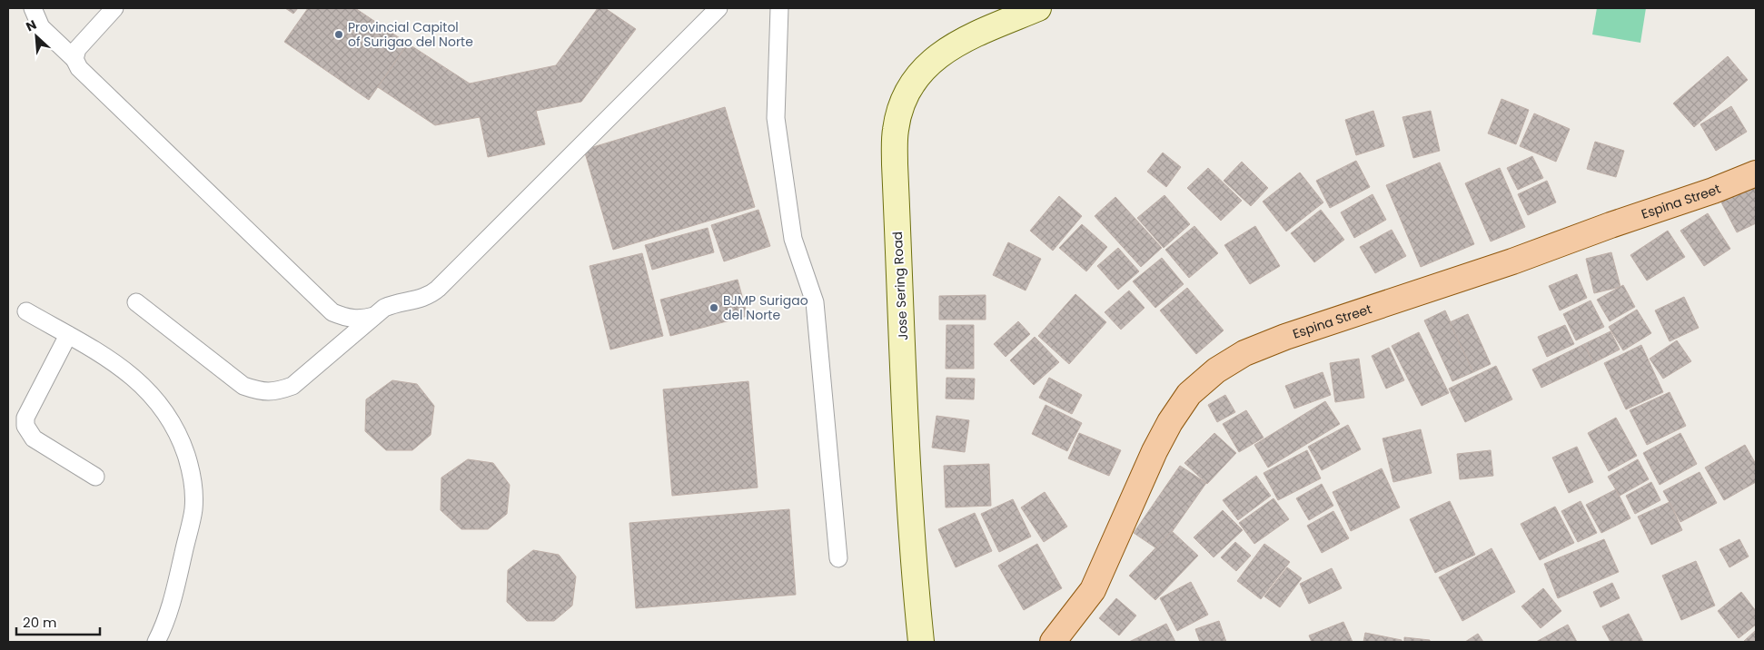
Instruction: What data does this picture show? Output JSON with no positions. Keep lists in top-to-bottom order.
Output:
{
  "streets": {
    "main road": ["Espina Street", "Jose Sering Road"]
  },
  "places": ["Provincial Capitol of Surigao del Norte", "BJMP Surigao del Norte"],
  "scale_bar": "20 m",
  "north": "top left"
}
